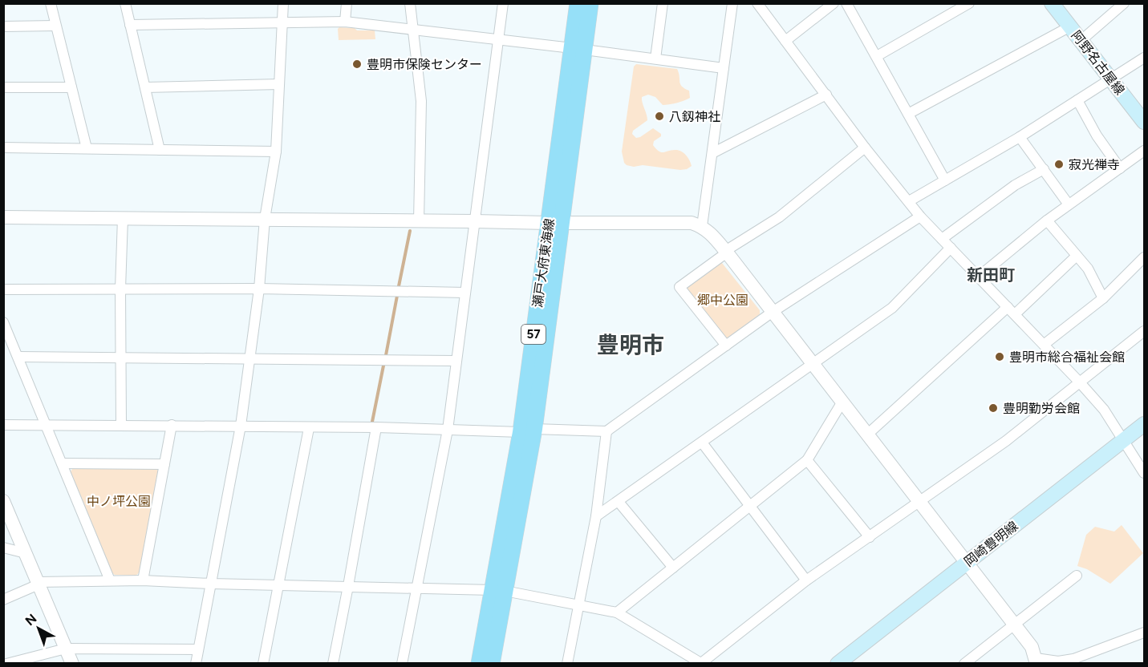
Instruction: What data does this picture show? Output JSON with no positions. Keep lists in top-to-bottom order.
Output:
{
  "streets": {
    "main road": [
      "阿野名古屋線",
      "瀬戸大府東海線",
      "57",
      "岡崎豊明線"
    ]
  },
  "districts": ["新田町", "豊明市"],
  "parks": ["郷中公園", "中ノ坪公園"],
  "places": [
    "豊明市保険センター",
    "八釼神社",
    "寂光禅寺",
    "豊明市総合福祉会館",
    "豊明勤労会館"
  ],
  "north": "top left"
}
